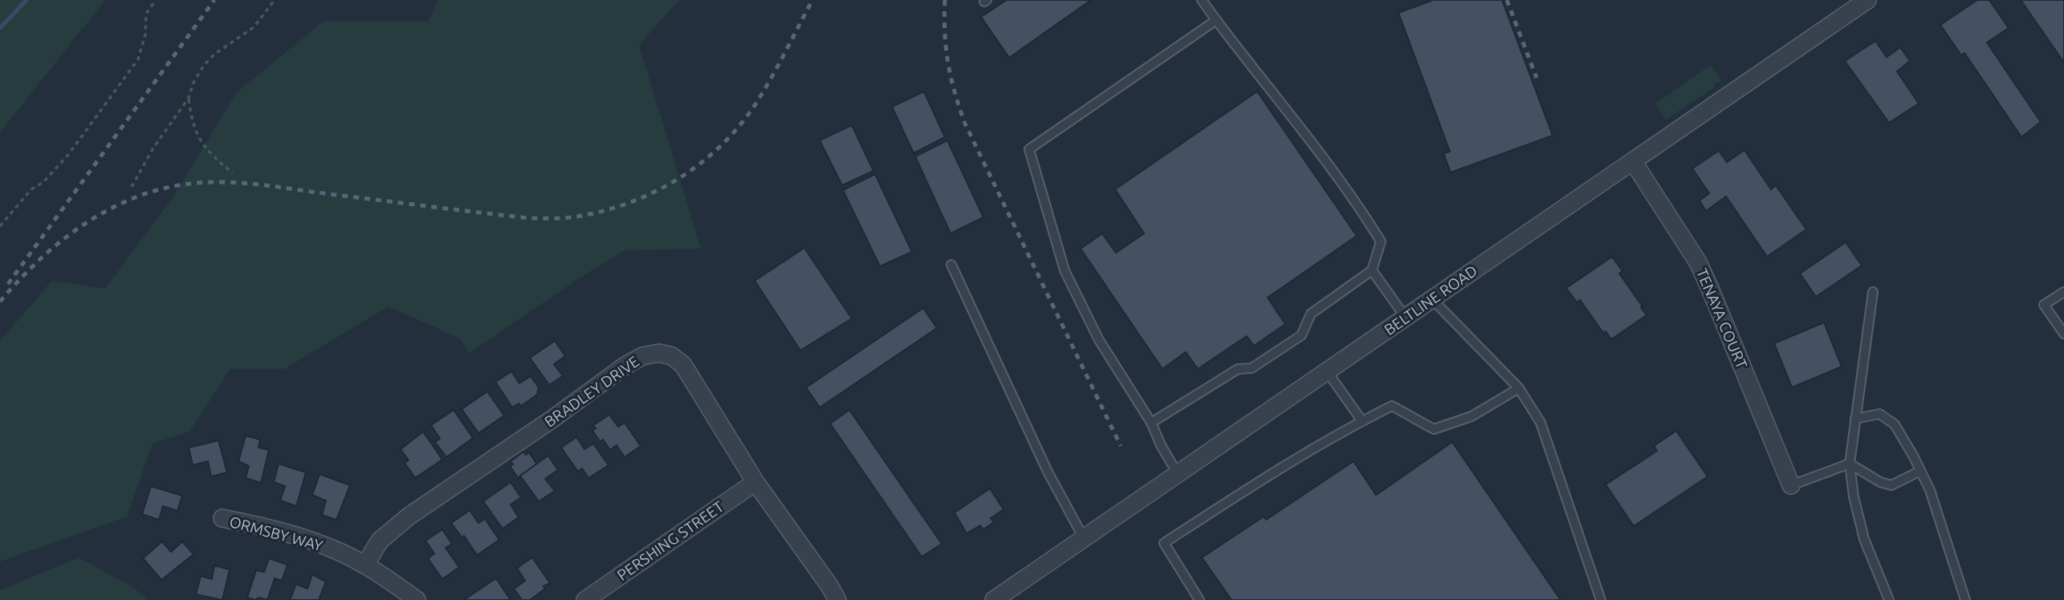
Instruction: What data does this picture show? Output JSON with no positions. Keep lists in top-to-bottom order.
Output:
{
  "streets": {
    "street": [
      "BELTLINE ROAD",
      "TENAYA COURT",
      "BRADLEY DRIVE",
      "ORMSBY WAY",
      "PERSHING STREET"
    ]
  },
  "crossings": [
    ["BELTLINE ROAD", "TENAYA COURT"],
    ["BRADLEY DRIVE", "ORMSBY WAY"],
    ["BRADLEY DRIVE", "PERSHING STREET"]
  ]
}
